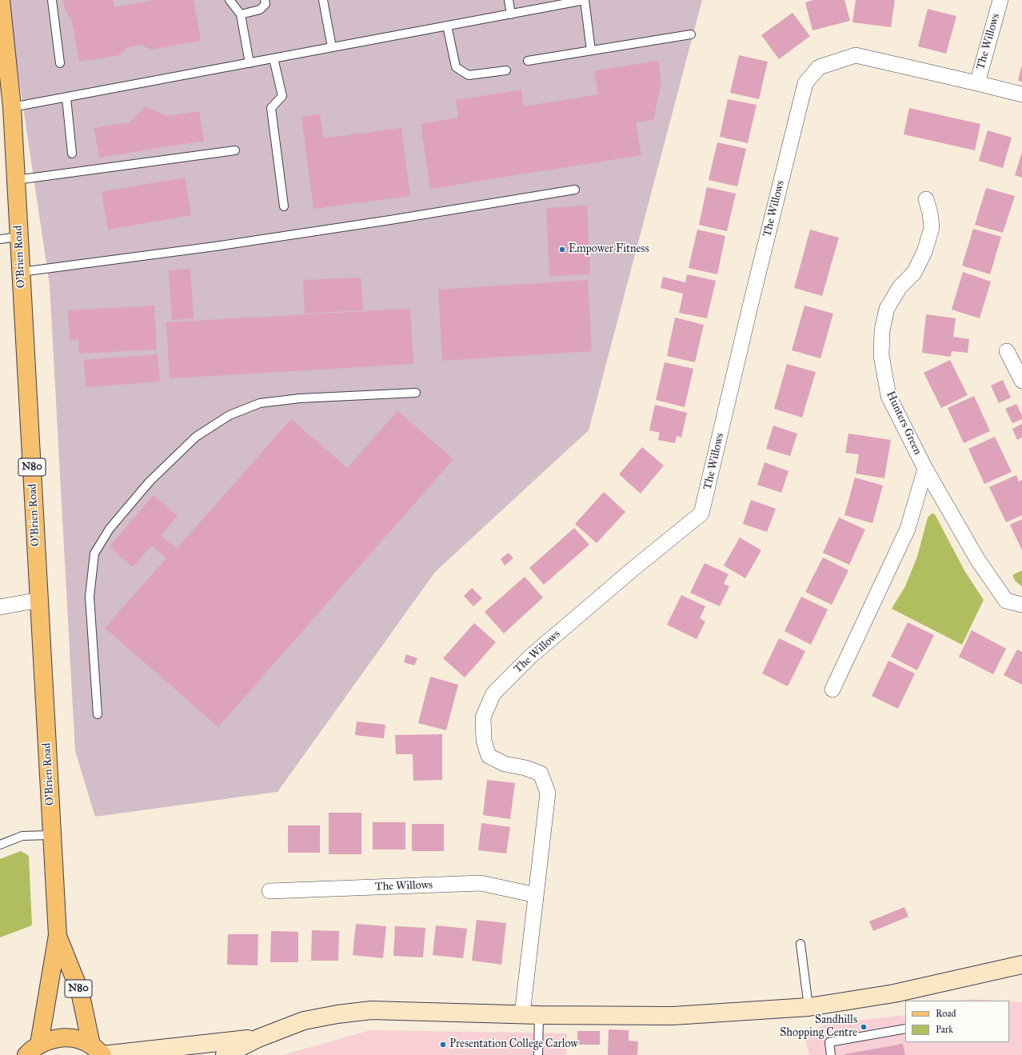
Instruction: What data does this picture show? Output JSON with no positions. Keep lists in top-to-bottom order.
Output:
{
  "streets": {
    "main road": ["O'Brien Road", "N80"],
    "street": ["The Willows", "Hunters Green"]
  },
  "places": ["Empower Fitness", "Sandhills Shopping Centre", "Presentation College Carlow"],
  "legend": ["Road", "Park"]
}
